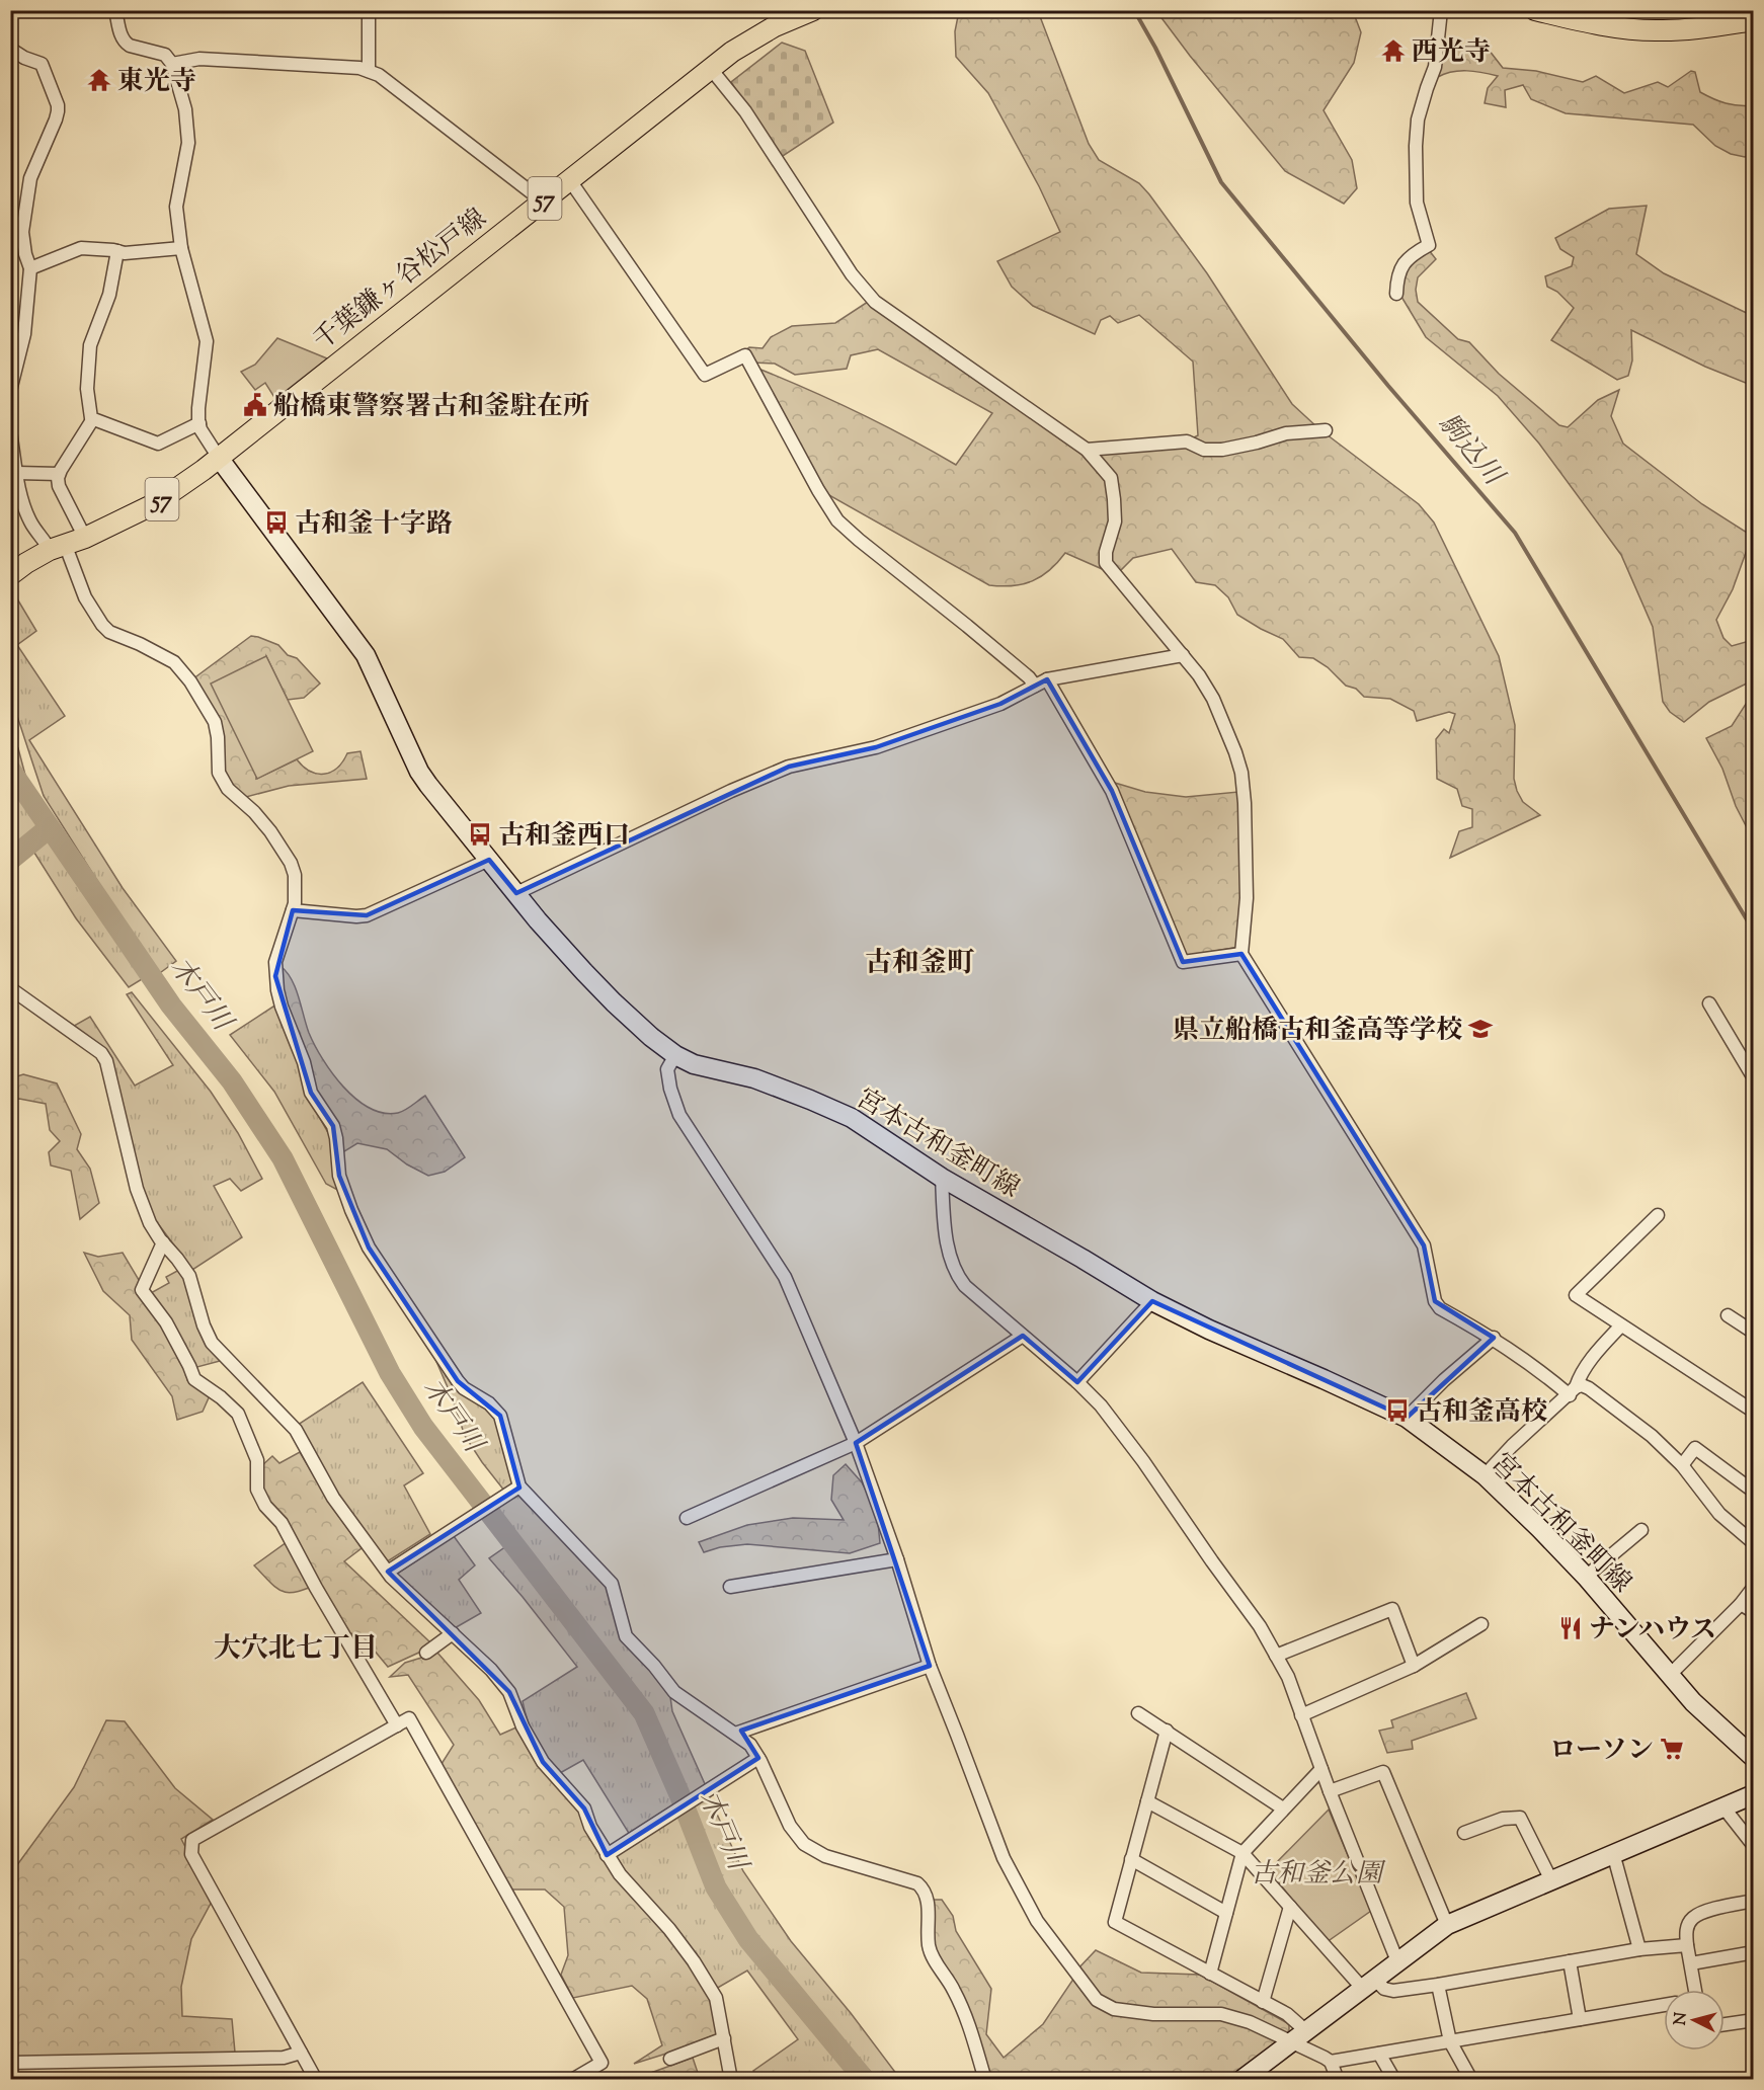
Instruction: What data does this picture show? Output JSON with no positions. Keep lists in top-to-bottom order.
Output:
{
  "streets": {
    "main road": ["57", "千葉鎌ヶ谷松戸線"],
    "street": ["宮本古和釜町線"]
  },
  "crossings": [
    ["千葉鎌ヶ谷松戸線", "宮本古和釜町線"]
  ],
  "districts": ["古和釜町", "大穴北七丁目"],
  "water": ["駒込川", "木戸川"],
  "parks": ["古和釜公園"],
  "places": {
    "temple": ["西光寺", "東光寺"],
    "public building": ["船橋東警察署古和釜駐在所"],
    "bus stop": ["古和釜十字路", "古和釜西口", "古和釜高校"],
    "school or university": ["県立船橋古和釜高等学校"],
    "restaurant": ["ナンハウス"],
    "supermarket": ["ローソン"]
  },
  "north": "left"
}
